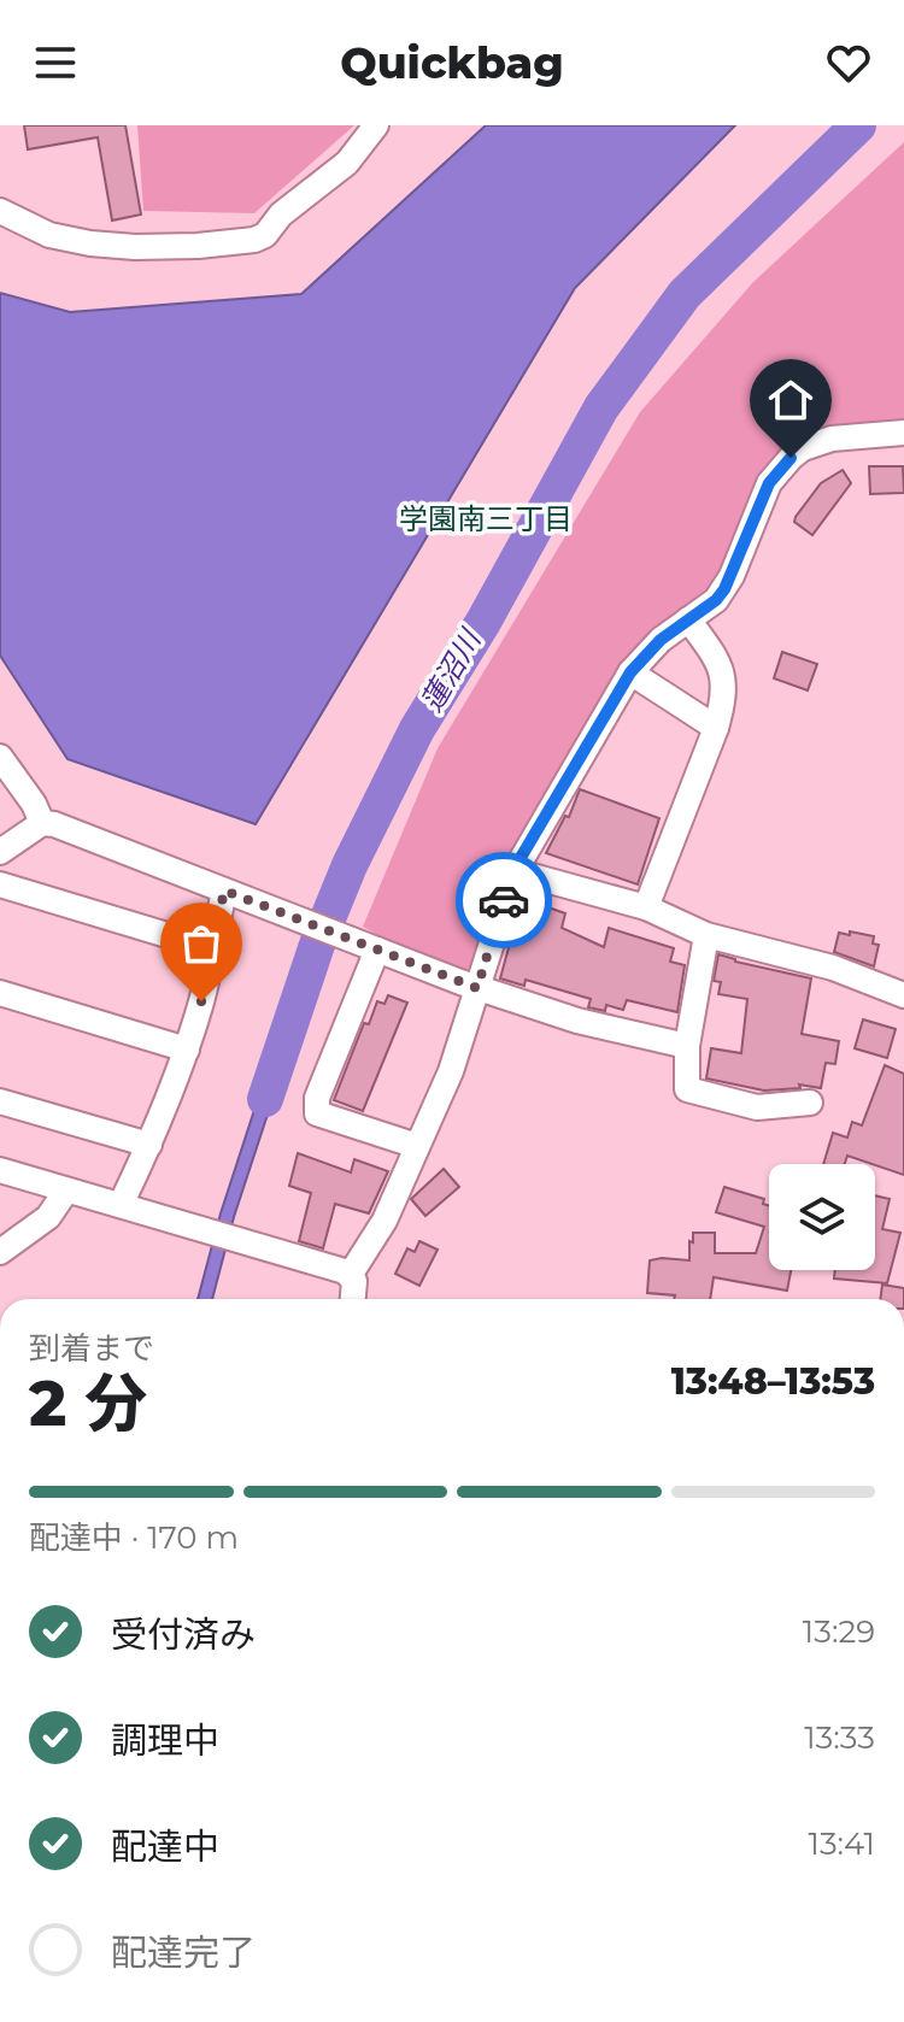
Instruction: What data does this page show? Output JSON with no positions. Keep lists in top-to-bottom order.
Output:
{
  "districts": ["学園南三丁目"],
  "water": ["蓮沼川"],
  "page": {
    "header": "Quickbag",
    "heading": ["2 分", "到着まで", "13:48–13:53"],
    "bar": "配達中 · 170 m",
    "list": [
      ["受付済み", "13:29"],
      ["調理中", "13:33"],
      ["配達中", "13:41"],
      "配達完了"
    ]
  }
}
